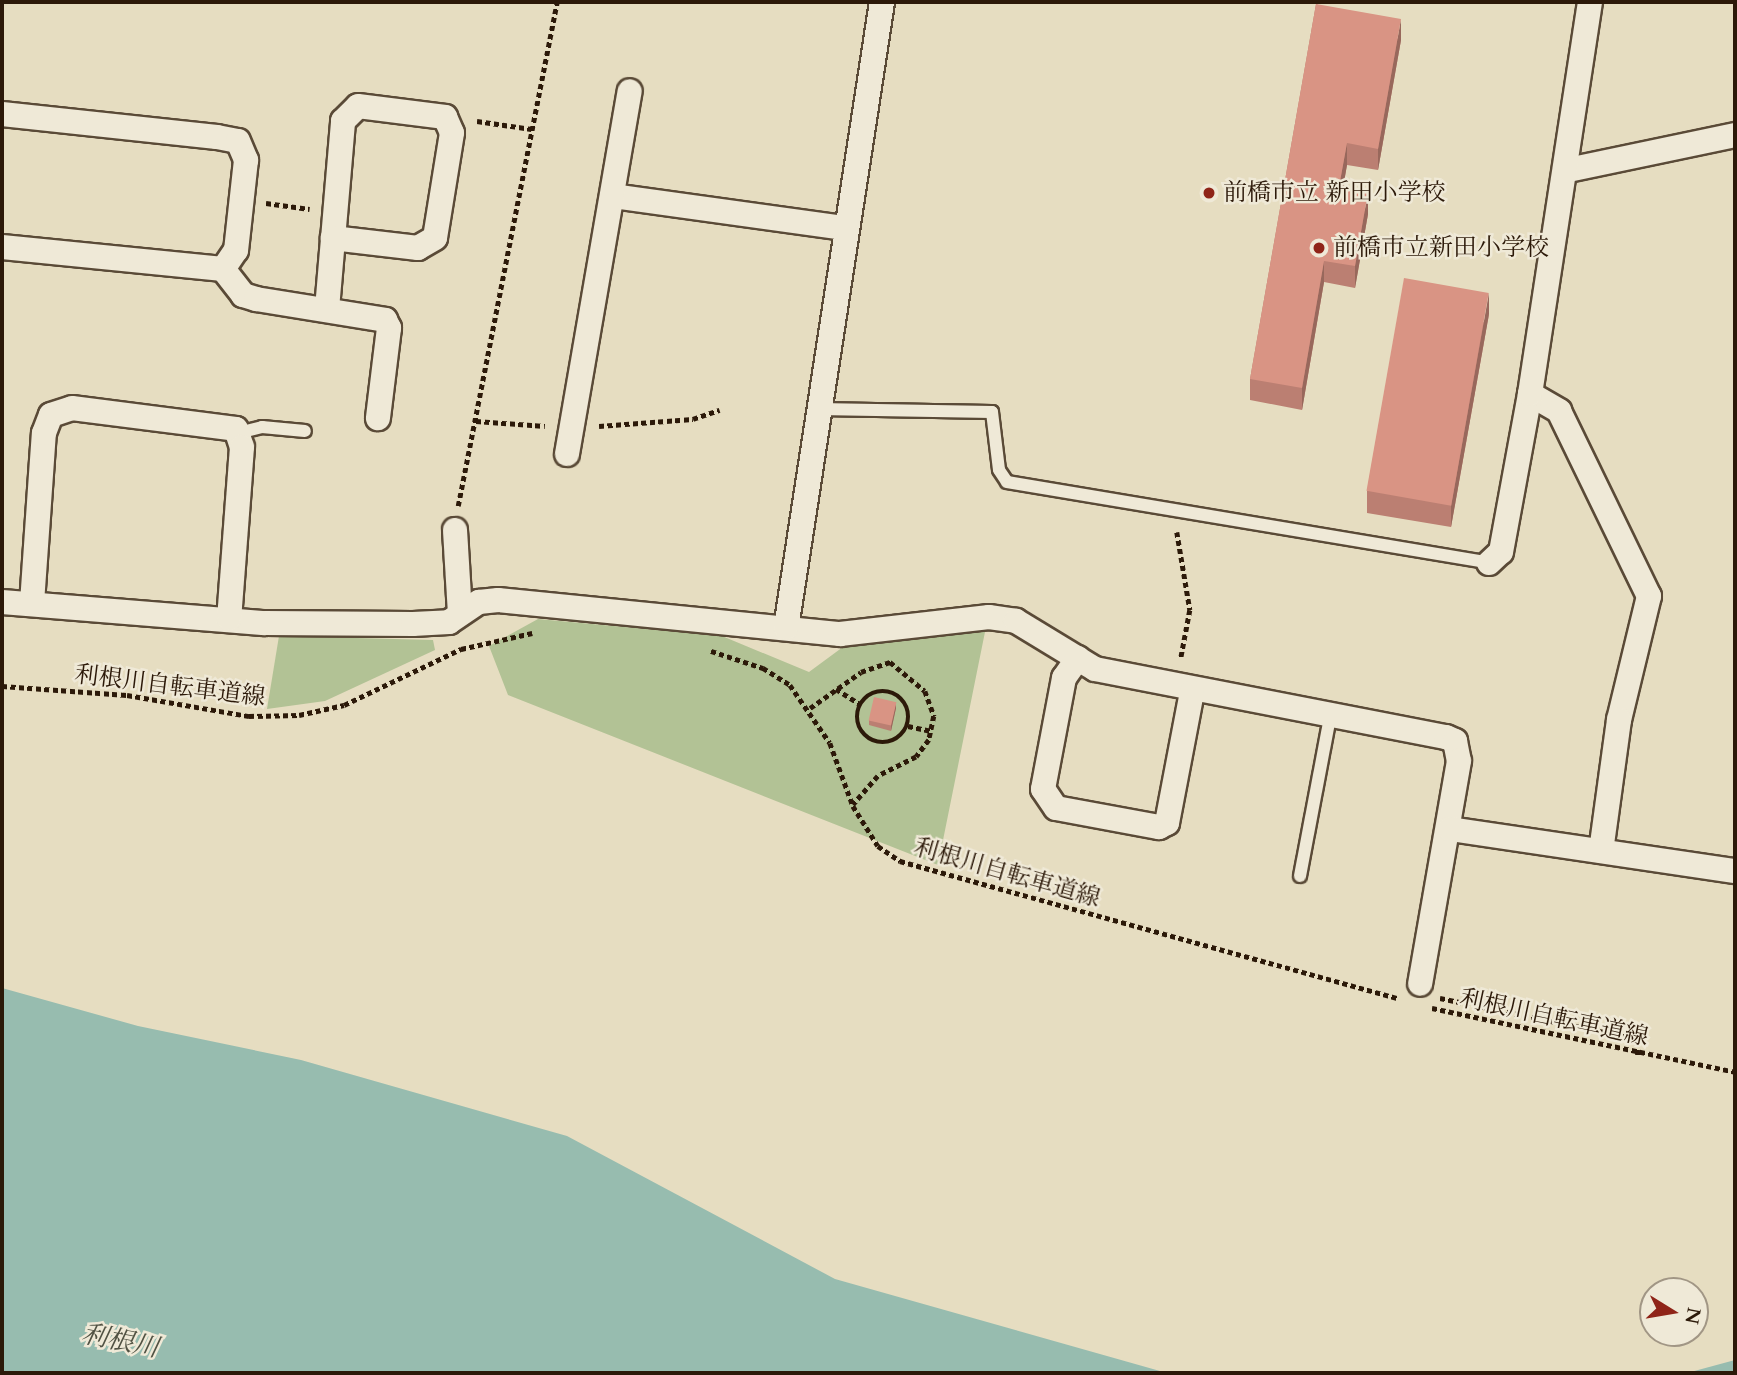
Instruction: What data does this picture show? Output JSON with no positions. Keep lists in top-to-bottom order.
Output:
{
  "streets": {
    "path": ["利根川自転車道線"]
  },
  "water": ["利根川"],
  "places": ["前橋市立 新田小学校", "前橋市立新田小学校"],
  "north": "right"
}
